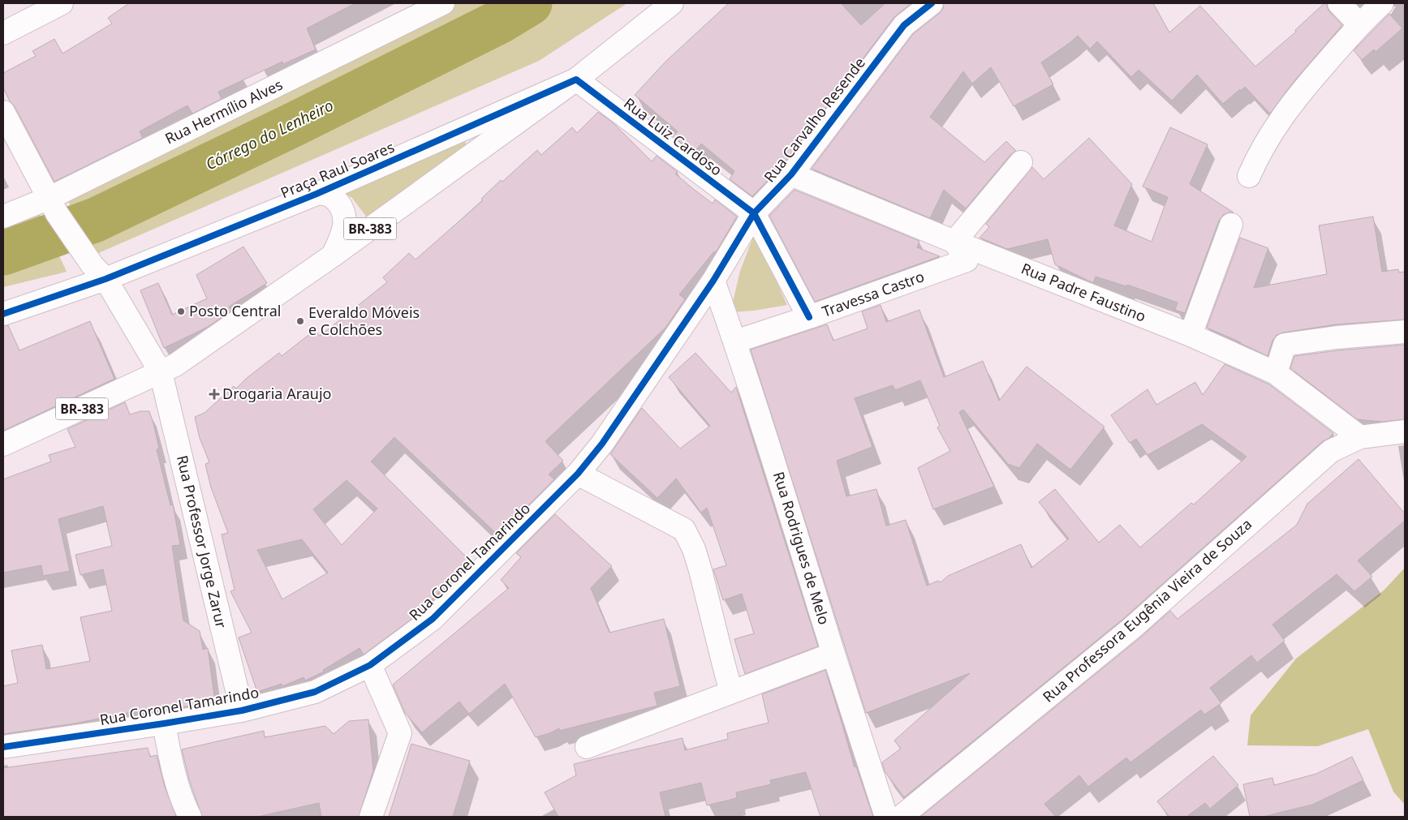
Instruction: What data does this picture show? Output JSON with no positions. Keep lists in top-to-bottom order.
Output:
{
  "streets": {
    "main road": [
      "Rua Hermílio Alves",
      "Rua Carvalho Resende",
      "Rua Luiz Cardoso",
      "Praça Raul Soares",
      "BR-383",
      "Rua Padre Faustino",
      "Travessa Castro",
      "Rua Professor Jorge Zarur",
      "Rua Rodrigues de Melo",
      "Rua Coronel Tamarindo",
      "Rua Professora Eugênia Vieira de Souza"
    ]
  },
  "crossings": [
    ["Rua Carvalho Resende", "Rua Luiz Cardoso"],
    ["Rua Carvalho Resende", "Rua Padre Faustino"],
    ["Rua Carvalho Resende", "Rua Rodrigues de Melo"],
    ["Rua Carvalho Resende", "Rua Coronel Tamarindo"],
    ["Rua Luiz Cardoso", "Praça Raul Soares"],
    ["Rua Luiz Cardoso", "BR-383"],
    ["Praça Raul Soares", "BR-383"],
    ["BR-383", "Rua Professor Jorge Zarur"],
    ["Rua Padre Faustino", "Travessa Castro"],
    ["Rua Padre Faustino", "Rua Professora Eugênia Vieira de Souza"],
    ["Travessa Castro", "Rua Rodrigues de Melo"],
    ["Rua Professor Jorge Zarur", "Rua Coronel Tamarindo"],
    ["Rua Rodrigues de Melo", "Rua Coronel Tamarindo"]
  ],
  "water": ["Córrego do Lenheiro"],
  "places": {
    "other": ["Posto Central", "Everaldo Móveis e Colchões"],
    "health": ["Drogaria Araujo"]
  }
}
